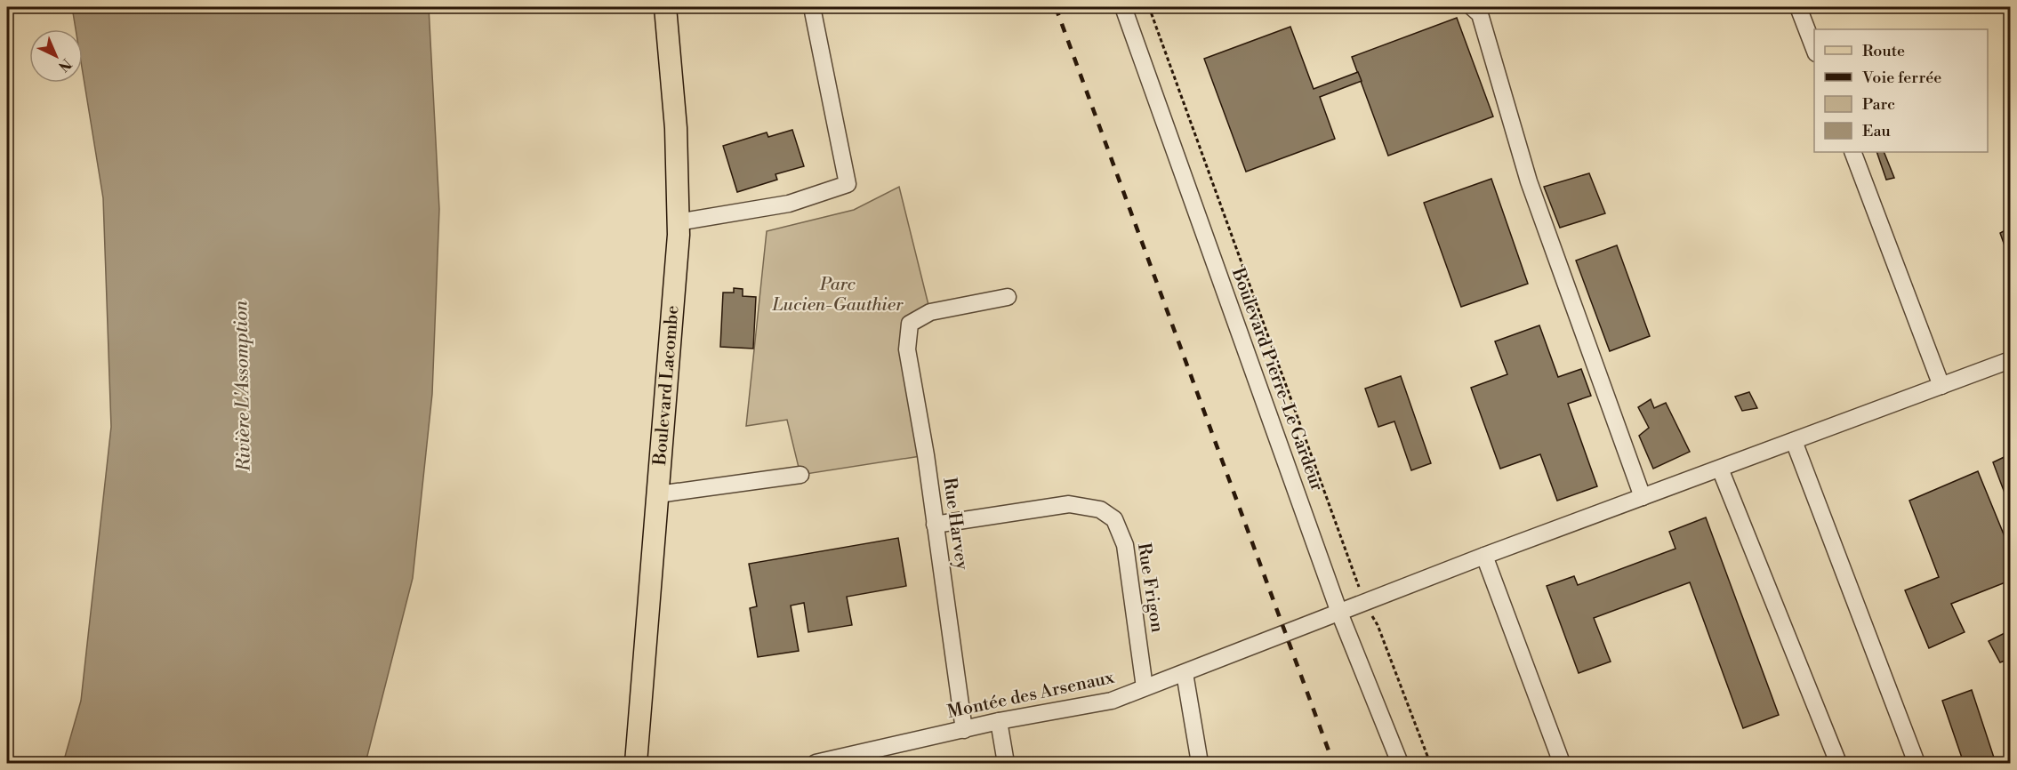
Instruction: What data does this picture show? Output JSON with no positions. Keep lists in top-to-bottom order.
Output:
{
  "streets": {
    "main road": ["Boulevard Lacombe"],
    "street": [
      "Boulevard Pierre-Le Gardeur",
      "Rue Harvey",
      "Rue Frigon",
      "Montée des Arsenaux"
    ]
  },
  "crossings": [
    ["Boulevard Pierre-Le Gardeur", "Montée des Arsenaux"],
    ["Rue Harvey", "Rue Frigon"],
    ["Rue Harvey", "Montée des Arsenaux"],
    ["Rue Frigon", "Montée des Arsenaux"]
  ],
  "water": ["Rivière L'Assomption"],
  "parks": ["Parc Lucien-Gauthier"],
  "legend": [
    "Route",
    "Voie ferrée",
    "Parc",
    "Eau"
  ],
  "north": "bottom right"
}
